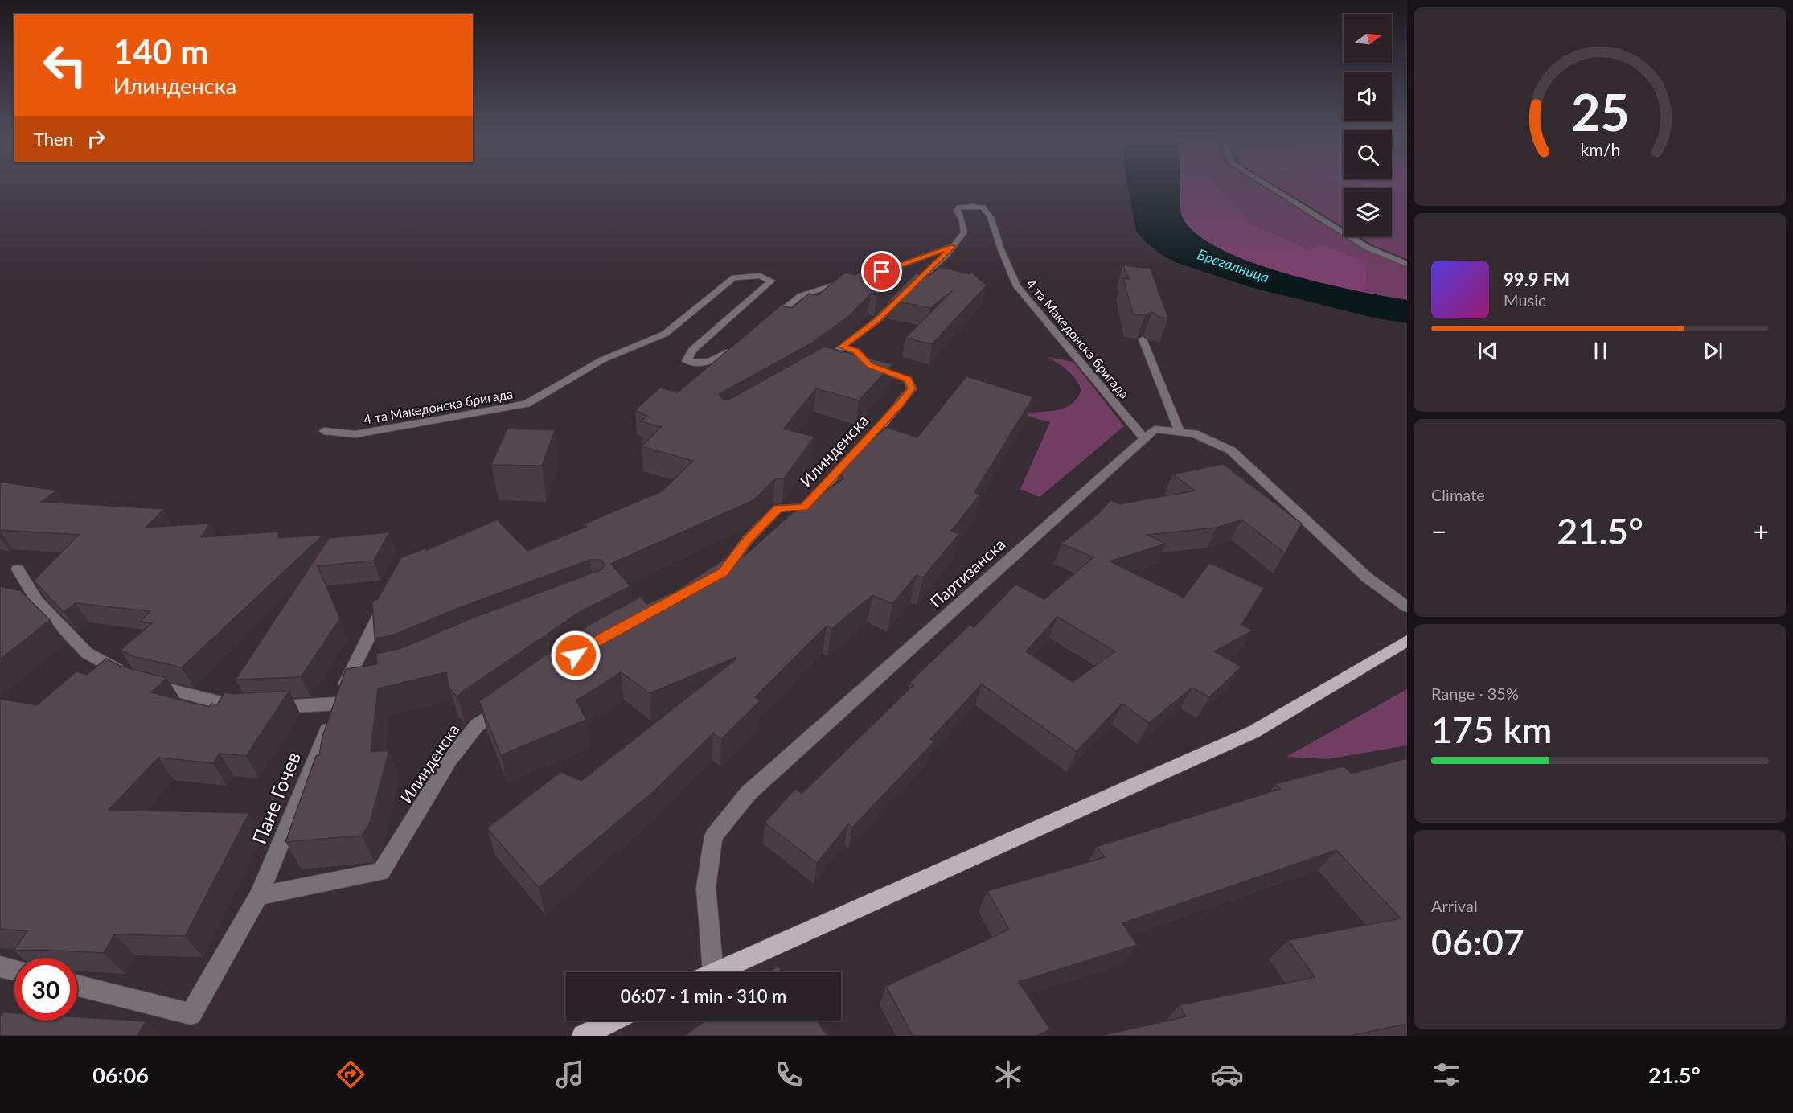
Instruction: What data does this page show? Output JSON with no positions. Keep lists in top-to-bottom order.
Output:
{
  "streets": {
    "street": [
      "4 та Македонска бригада",
      "Илинденска",
      "Партизанска",
      "Пане Гочев"
    ]
  },
  "crossings": [
    ["4 та Македонска бригада", "Илинденска"],
    ["4 та Македонска бригада", "Партизанска"],
    ["Илинденска", "Пане Гочев"]
  ],
  "water": ["Брегалница"],
  "north": "right",
  "page": {
    "turn": ["140 m", "Илинденска"],
    "then": "Then",
    "song": ["99.9 FM", "Music"],
    "tile": [
      "Climate",
      ["Range · 35%", "175 km"],
      ["Arrival", "06:07"]
    ],
    "heat": ["−", "21.5°", "+"],
    "limit": "30",
    "trip": "06:07 · 1 min · 310 m",
    "tabs": ["06:06", "21.5°"],
    "gauge": ["25", "km/h"]
  }
}
